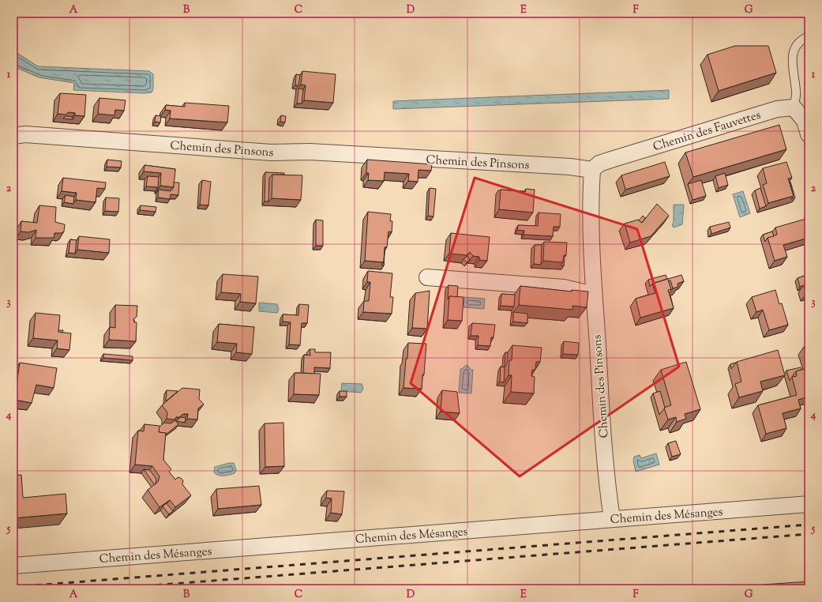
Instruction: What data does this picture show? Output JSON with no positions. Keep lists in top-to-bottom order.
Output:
{
  "streets": {
    "street": ["Chemin des Fauvettes", "Chemin des Pinsons", "Chemin des Mésanges"]
  },
  "crossings": [
    ["Chemin des Fauvettes", "Chemin des Pinsons"],
    ["Chemin des Pinsons", "Chemin des Mésanges"]
  ],
  "grid": {
    "columns": [
      "A",
      "B",
      "C",
      "D",
      "E",
      "F",
      "G"
    ],
    "rows": [
      "1",
      "2",
      "3",
      "4",
      "5"
    ]
  }
}
